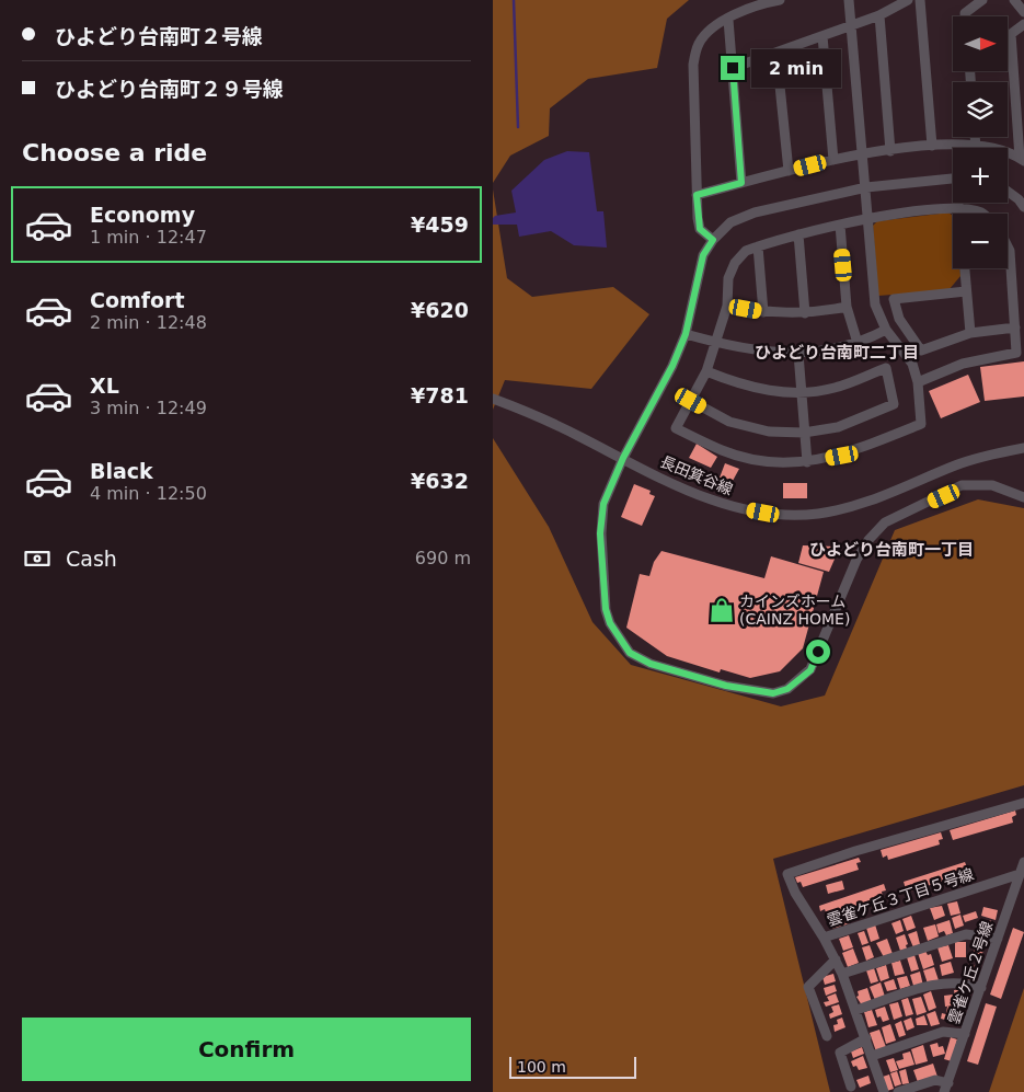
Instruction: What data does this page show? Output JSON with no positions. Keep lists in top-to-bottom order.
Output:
{
  "streets": {
    "street": ["長田箕谷線", "雲雀ケ丘３丁目５号線", "雲雀ケ丘２号線"]
  },
  "crossings": [
    ["雲雀ケ丘３丁目５号線", "雲雀ケ丘２号線"]
  ],
  "districts": ["ひよどり台南町二丁目", "ひよどり台南町一丁目"],
  "places": {
    "shop": ["カインズホーム (CAINZ HOME)"]
  },
  "scale_bar": "100 m",
  "north": "right",
  "page": {
    "banner": ["ひよどり台南町２号線", "ひよどり台南町２９号線"],
    "map_buttons": ["+", "−"],
    "bubble": "2 min",
    "heading": "Choose a ride",
    "list": [
      {
        "name": "Economy",
        "note": "1 min · 12:47",
        "value": "¥459"
      },
      {
        "name": "Comfort",
        "note": "2 min · 12:48",
        "value": "¥620"
      },
      {
        "name": "XL",
        "note": "3 min · 12:49",
        "value": "¥781"
      },
      {
        "name": "Black",
        "note": "4 min · 12:50",
        "value": "¥632"
      }
    ],
    "pay": ["Cash", "690 m"],
    "buttons": "Confirm",
    "scale": "100 m"
  }
}
